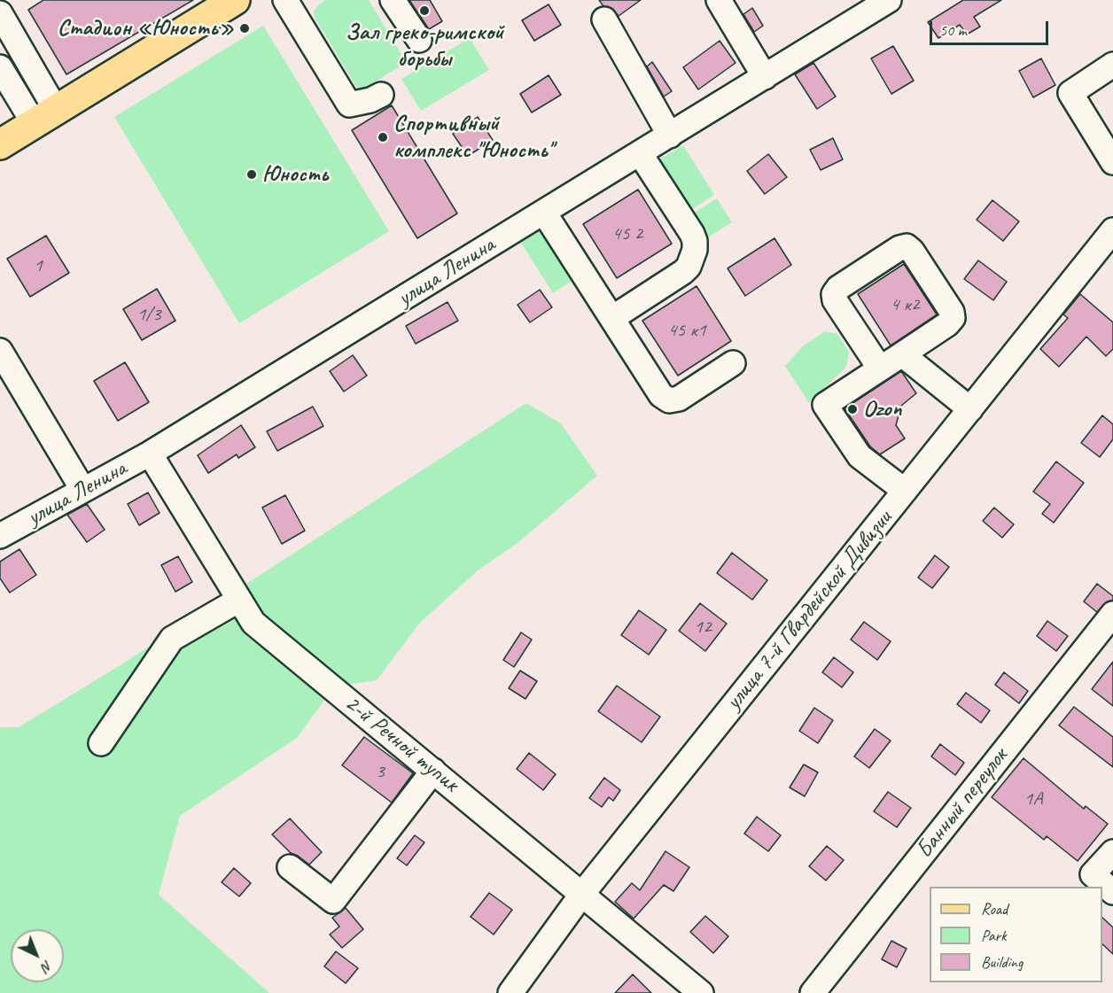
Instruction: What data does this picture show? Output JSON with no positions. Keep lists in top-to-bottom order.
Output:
{
  "streets": {
    "street": [
      "улица Ленина",
      "улица 7-й Гвардейской Дивизии",
      "2-й Речной тупик",
      "Банный переулок"
    ]
  },
  "crossings": [
    ["улица Ленина", "2-й Речной тупик"],
    ["улица 7-й Гвардейской Дивизии", "2-й Речной тупик"]
  ],
  "places": [
    "Зал греко-римской борьбы",
    "Стадион «Юность»",
    "Спортивный комплекс \"Юность\"",
    "Юность",
    "Ozon"
  ],
  "house_numbers": [
    "45 2",
    "1",
    "4 к2",
    "1/3",
    "45 к1",
    "12",
    "3",
    "1А"
  ],
  "legend": ["Road", "Park", "Building"],
  "scale_bar": "50 m",
  "north": "bottom right"
}
